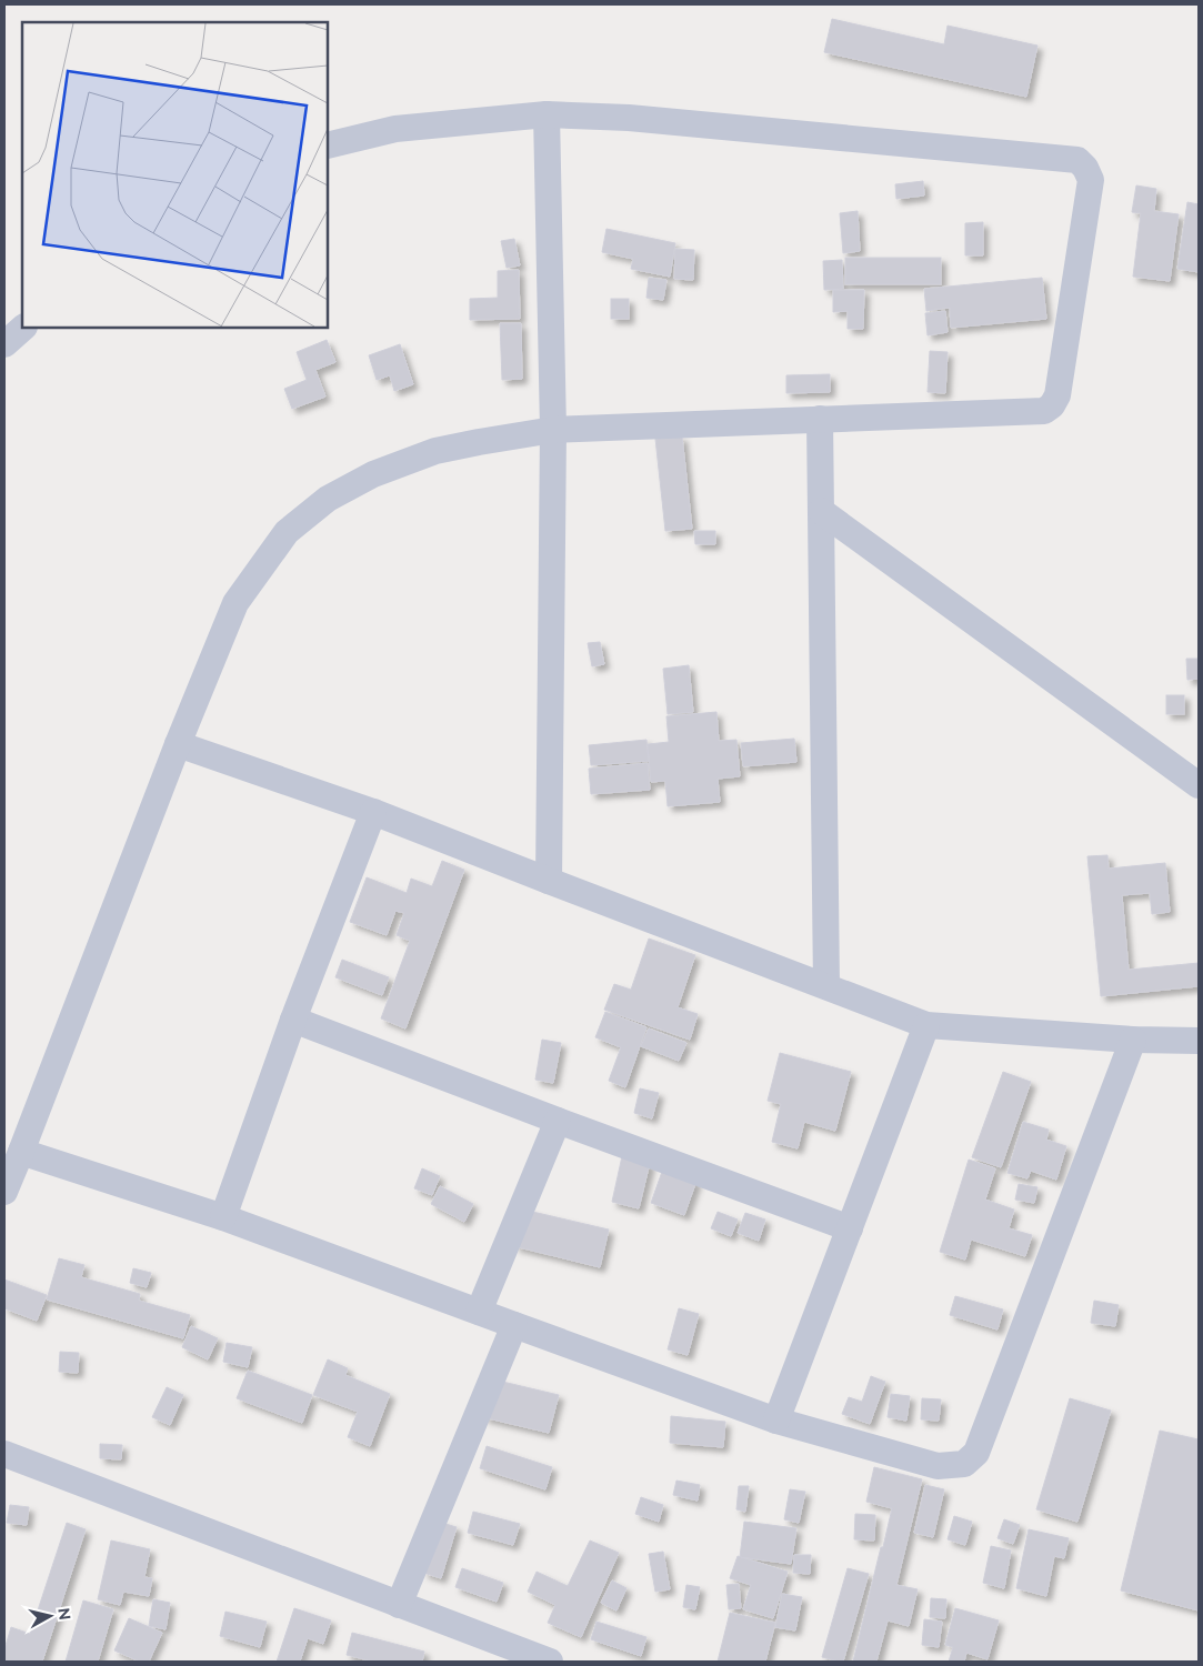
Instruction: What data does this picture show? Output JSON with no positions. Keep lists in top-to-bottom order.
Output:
{
  "north": "right"
}
